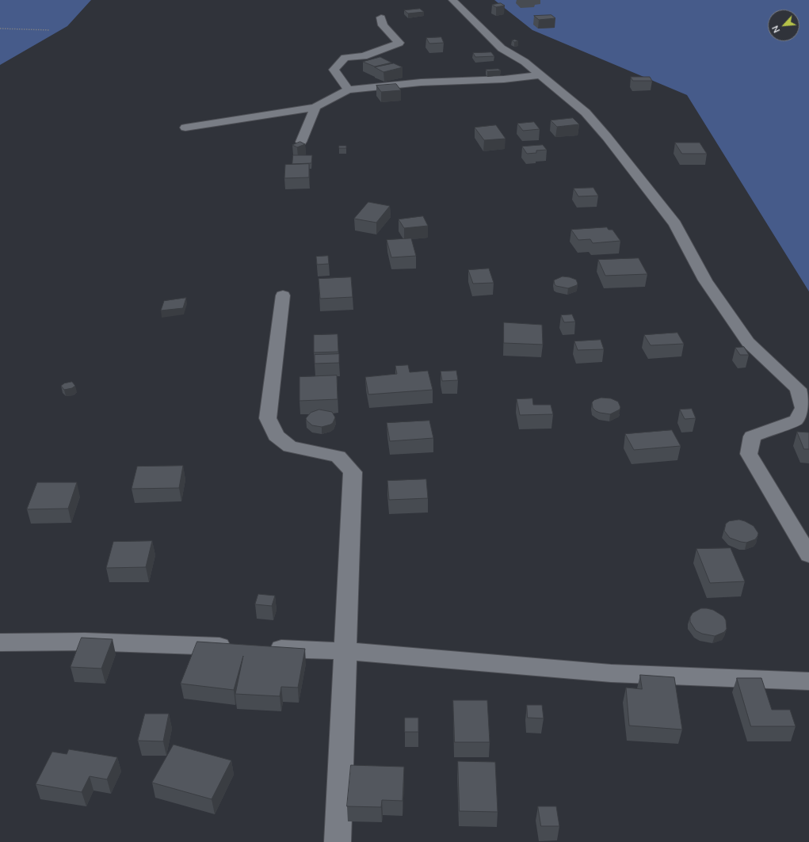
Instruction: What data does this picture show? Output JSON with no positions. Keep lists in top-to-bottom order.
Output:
{
  "north": "bottom left"
}
